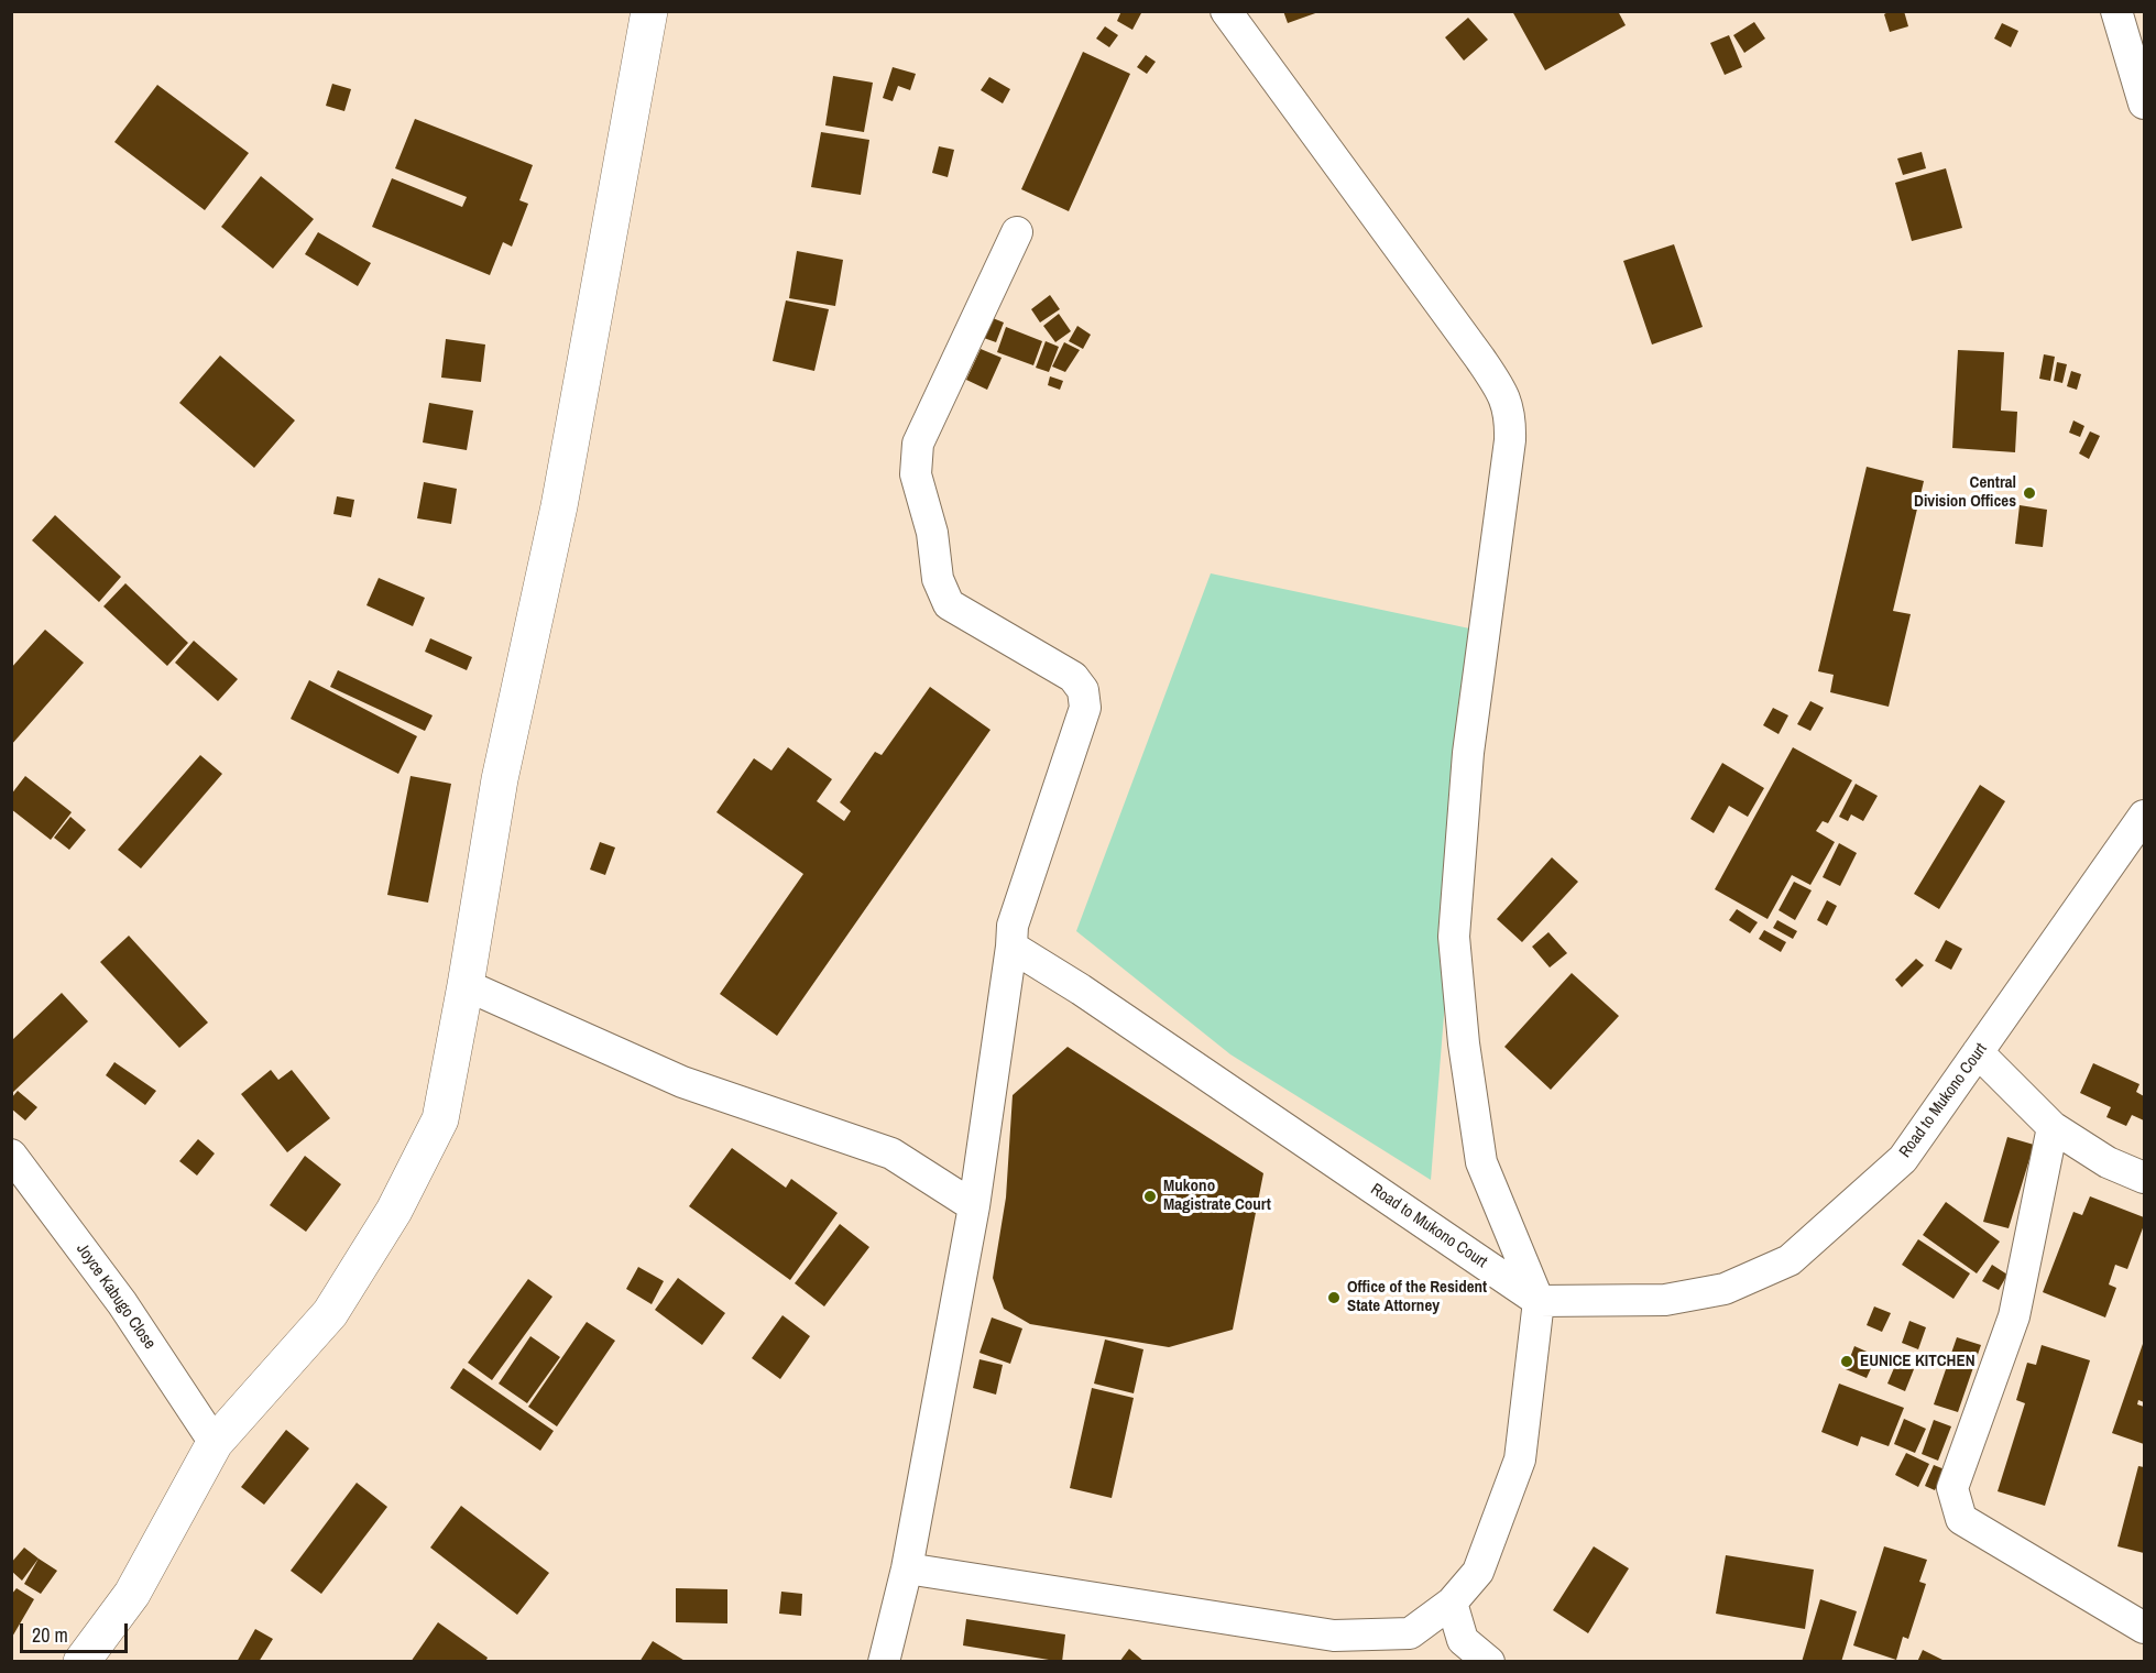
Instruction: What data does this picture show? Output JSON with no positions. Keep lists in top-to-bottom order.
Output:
{
  "streets": {
    "street": ["Road to Mukono Court", "Joyce Kabugo Close"]
  },
  "places": [
    "Central Division Offices",
    "Mukono Magistrate Court",
    "Office of the Resident State Attorney",
    "EUNICE KITCHEN"
  ],
  "scale_bar": "20 m"
}
